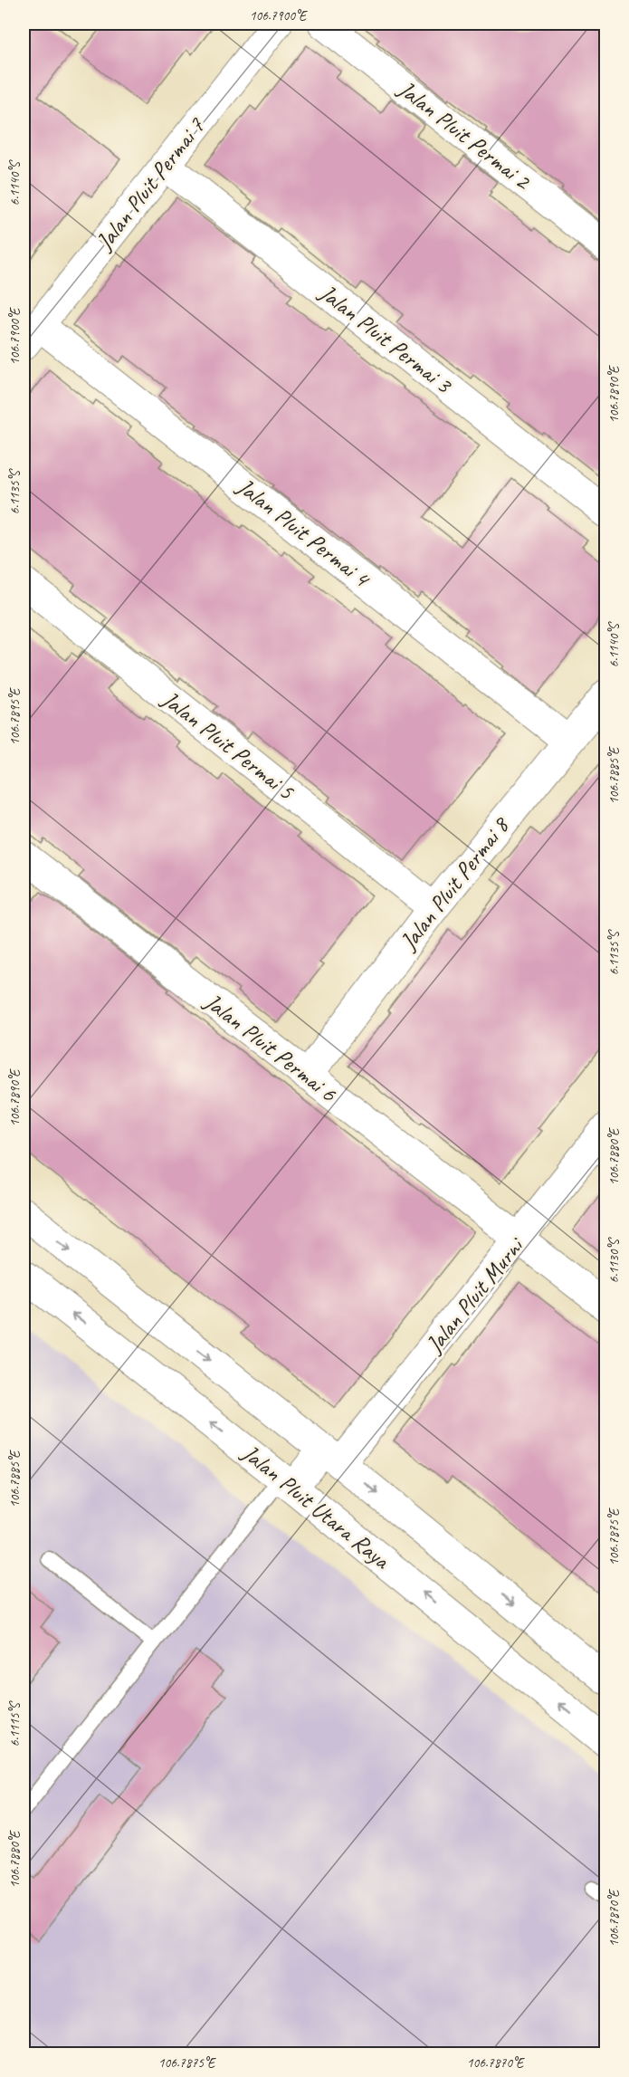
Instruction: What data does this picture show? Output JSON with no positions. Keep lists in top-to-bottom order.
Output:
{
  "streets": {
    "street": [
      "Jalan Pluit Permai 2",
      "Jalan Pluit Permai 7",
      "Jalan Pluit Permai 3",
      "Jalan Pluit Permai 4",
      "Jalan Pluit Permai 5",
      "Jalan Pluit Permai 8",
      "Jalan Pluit Permai 6",
      "Jalan Pluit Murni",
      "Jalan Pluit Utara Raya"
    ]
  },
  "crossings": [
    ["Jalan Pluit Permai 7", "Jalan Pluit Permai 3"],
    ["Jalan Pluit Permai 7", "Jalan Pluit Permai 4"],
    ["Jalan Pluit Permai 4", "Jalan Pluit Permai 8"],
    ["Jalan Pluit Permai 5", "Jalan Pluit Permai 8"],
    ["Jalan Pluit Permai 8", "Jalan Pluit Permai 6"],
    ["Jalan Pluit Permai 6", "Jalan Pluit Murni"],
    ["Jalan Pluit Murni", "Jalan Pluit Utara Raya"]
  ],
  "coordinates": [
    "106.7900°E",
    "6.1140°S",
    "106.7890°E",
    "6.1135°S",
    "106.7895°E",
    "106.7885°E",
    "106.7880°E",
    "6.1130°S",
    "106.7875°E",
    "6.1115°S",
    "106.7870°E"
  ]
}
